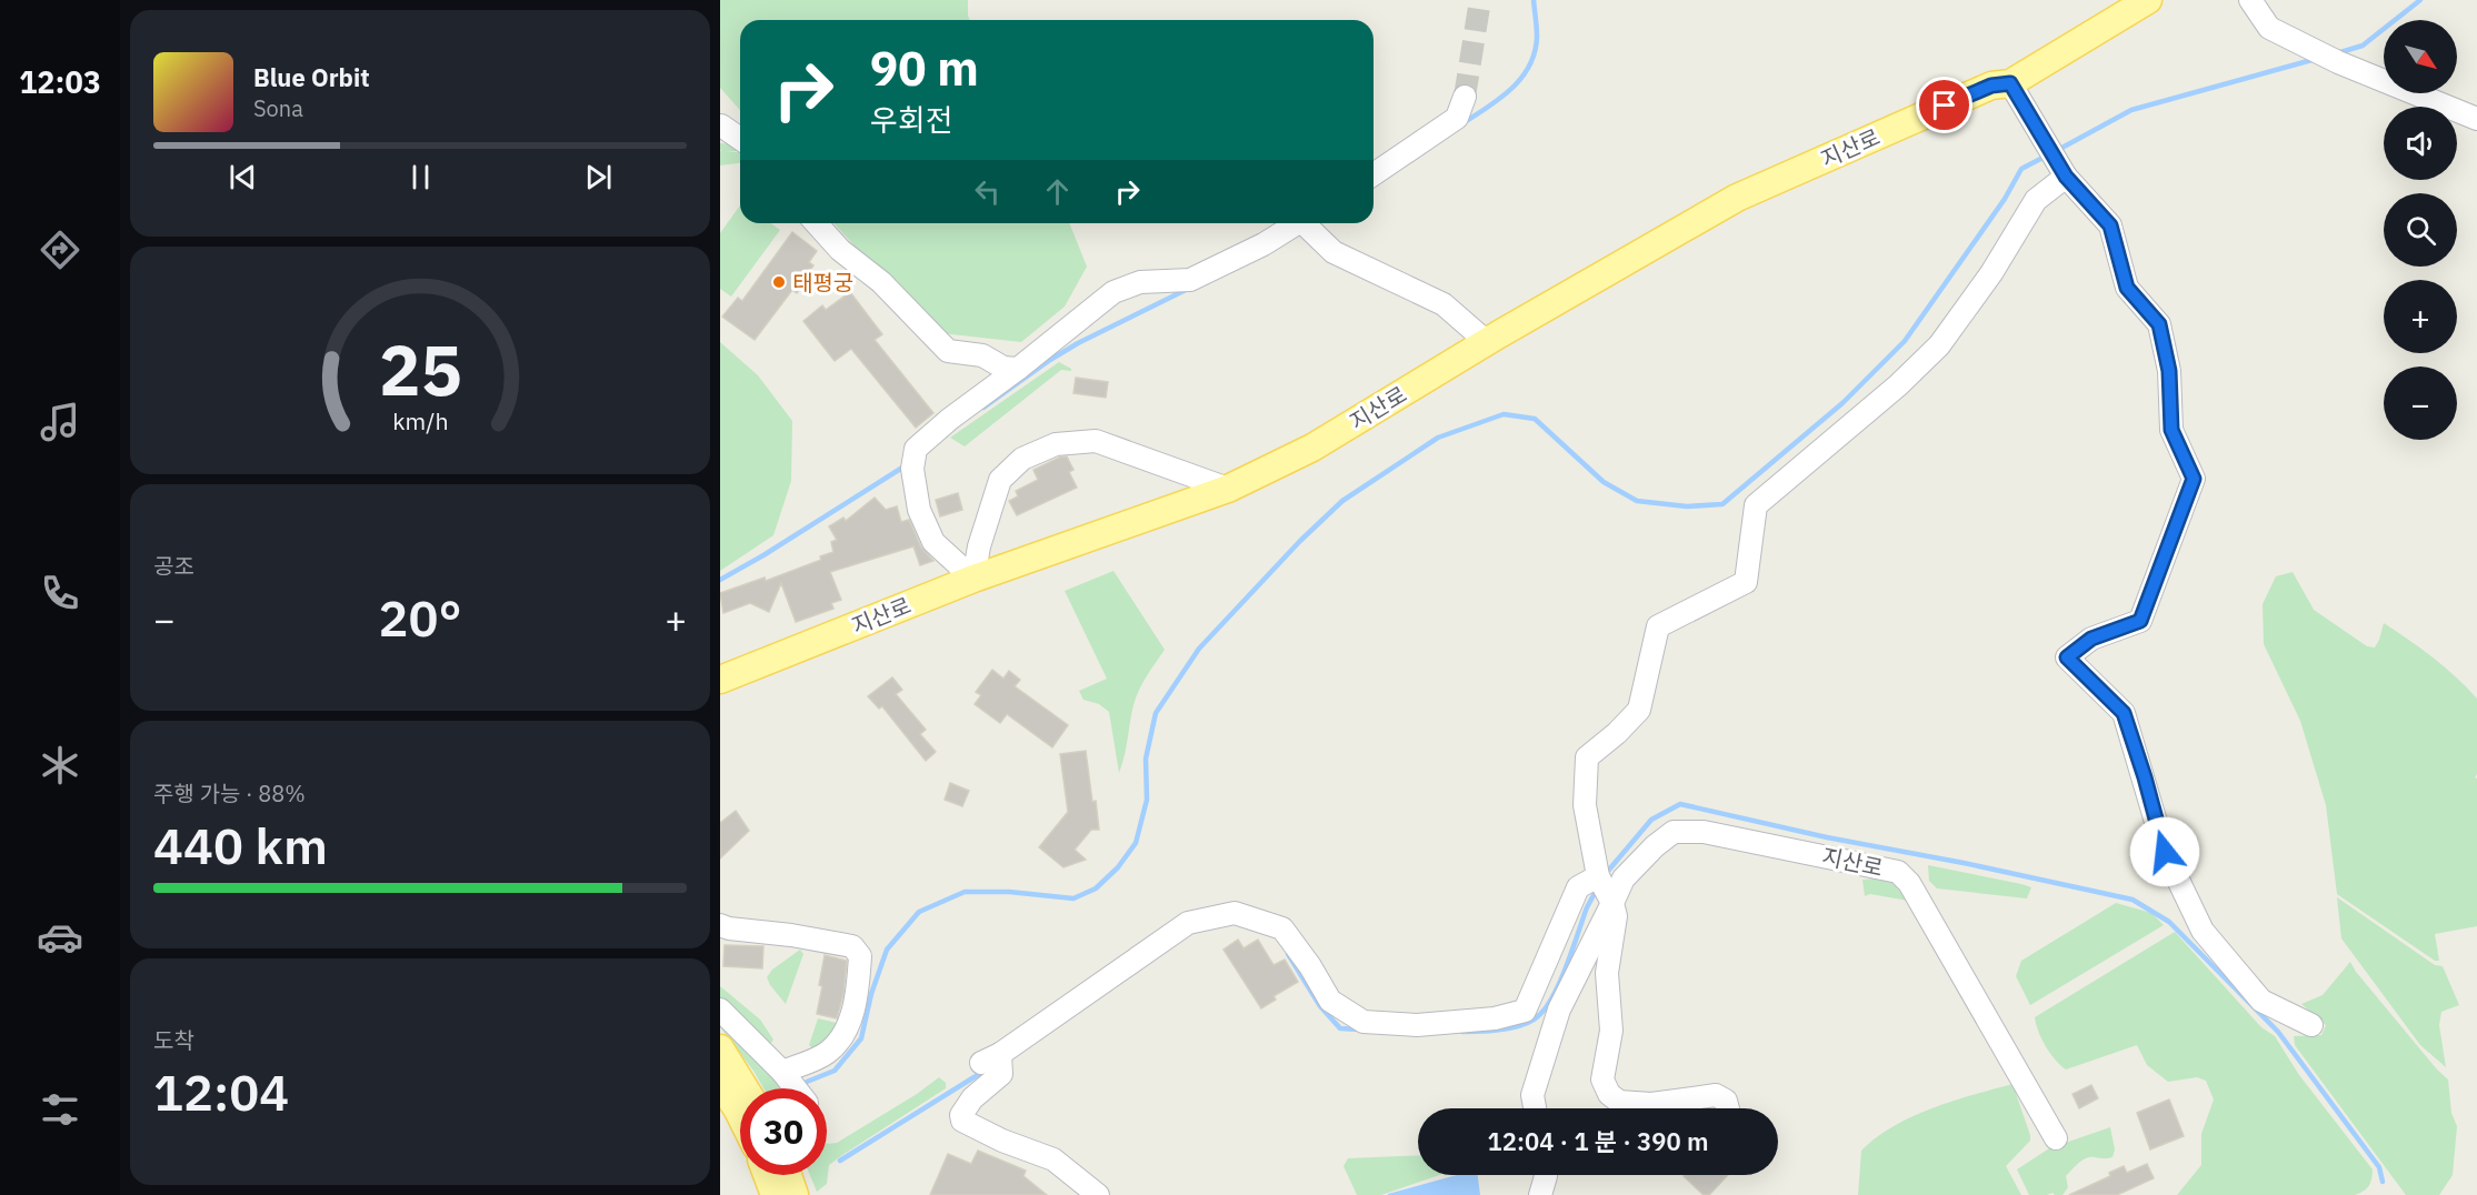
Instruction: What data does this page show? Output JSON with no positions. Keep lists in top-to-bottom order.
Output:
{
  "streets": {
    "main road": ["지산로"]
  },
  "places": ["태평궁"],
  "north": "bottom right",
  "page": {
    "tabs": "12:03",
    "map_buttons": ["+", "−"],
    "turn": ["90 m", "우회전"],
    "song": ["Blue Orbit", "Sona"],
    "tile": [
      "공조",
      ["주행 가능 · 88%", "440 km"],
      ["도착", "12:04"]
    ],
    "heat": ["−", "20°", "+"],
    "limit": "30",
    "trip": "12:04 · 1 분 · 390 m",
    "gauge": ["25", "km/h"]
  }
}
